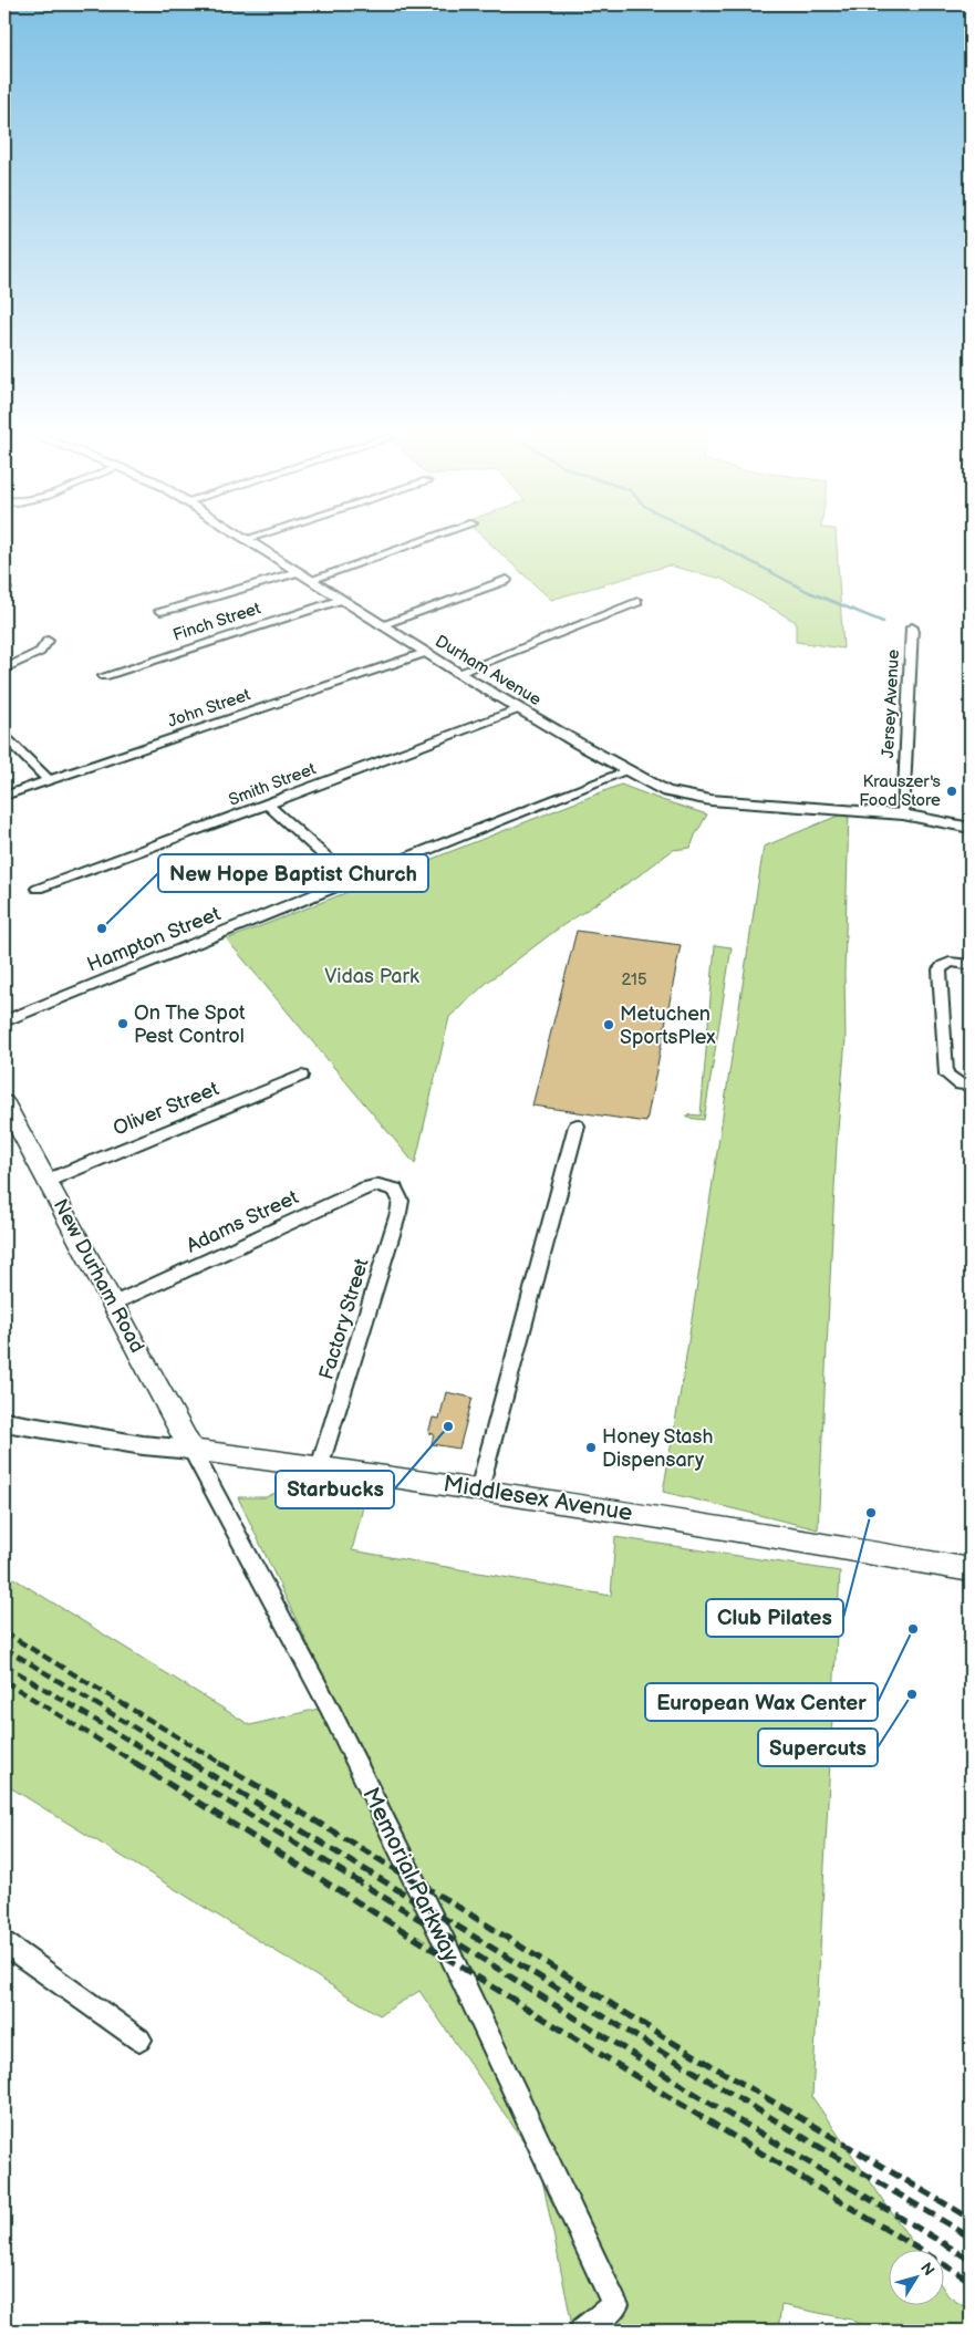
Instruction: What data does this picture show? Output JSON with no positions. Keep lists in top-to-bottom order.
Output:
{
  "streets": {
    "main road": ["New Durham Road", "Middlesex Avenue"],
    "street": [
      "Finch Street",
      "Durham Avenue",
      "Jersey Avenue",
      "John Street",
      "Smith Street",
      "Hampton Street",
      "Oliver Street",
      "Adams Street",
      "Factory Street",
      "Memorial Parkway"
    ]
  },
  "crossings": [
    ["Finch Street", "Durham Avenue"],
    ["Durham Avenue", "Jersey Avenue"],
    ["Durham Avenue", "John Street"],
    ["Durham Avenue", "Smith Street"],
    ["Durham Avenue", "Hampton Street"],
    ["Oliver Street", "New Durham Road"],
    ["Adams Street", "New Durham Road"],
    ["Adams Street", "Factory Street"],
    ["New Durham Road", "Middlesex Avenue"],
    ["New Durham Road", "Memorial Parkway"],
    ["Factory Street", "Middlesex Avenue"],
    ["Middlesex Avenue", "Memorial Parkway"]
  ],
  "parks": ["Vidas Park"],
  "places": [
    "Krauszer's Food Store",
    "New Hope Baptist Church",
    "On The Spot Pest Control",
    "Metuchen SportsPlex",
    "Starbucks",
    "Honey Stash Dispensary",
    "Club Pilates",
    "European Wax Center",
    "Supercuts"
  ],
  "house_numbers": ["215"],
  "north": "top right"
}
